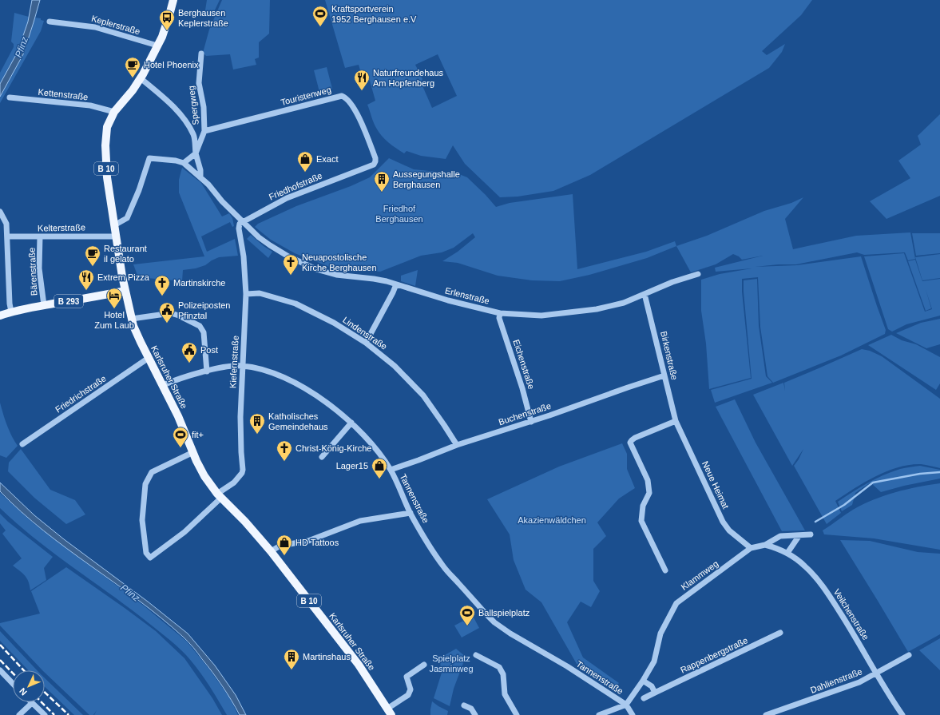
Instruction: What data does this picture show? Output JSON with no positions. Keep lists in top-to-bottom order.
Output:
{
  "streets": {
    "main road": ["B 10", "B 293", "Karlsruher Straße"],
    "street": [
      "Keplerstraße",
      "Kettenstraße",
      "Touristenweg",
      "Spergweg",
      "Friedhofstraße",
      "Kelterstraße",
      "Bärenstraße",
      "Erlenstraße",
      "Lindenstraße",
      "Birkenstraße",
      "Kiefernstraße",
      "Eichenstraße",
      "Friedrichstraße",
      "Buchenstraße",
      "Neue Heimat",
      "Tannenstraße",
      "Klammweg",
      "Veilchenstraße",
      "Rappenbergstraße",
      "Dahlienstraße"
    ]
  },
  "crossings": [
    ["Keplerstraße", "Karlsruher Straße"],
    ["Kettenstraße", "Karlsruher Straße"],
    ["Touristenweg", "Spergweg"],
    ["Touristenweg", "Friedhofstraße"],
    ["Friedhofstraße", "Erlenstraße"],
    ["Friedhofstraße", "Kiefernstraße"],
    ["Kelterstraße", "Bärenstraße"],
    ["Kelterstraße", "Karlsruher Straße"],
    ["Bärenstraße", "B 293"],
    ["Erlenstraße", "Birkenstraße"],
    ["Erlenstraße", "Kiefernstraße"],
    ["Erlenstraße", "Eichenstraße"],
    ["B 293", "Karlsruher Straße"],
    ["Lindenstraße", "Kiefernstraße"],
    ["Lindenstraße", "Buchenstraße"],
    ["Birkenstraße", "Buchenstraße"],
    ["Birkenstraße", "Neue Heimat"],
    ["Kiefernstraße", "Karlsruher Straße"],
    ["Kiefernstraße", "Tannenstraße"],
    ["Eichenstraße", "Buchenstraße"],
    ["Karlsruher Straße", "Friedrichstraße"],
    ["Karlsruher Straße", "Tannenstraße"],
    ["Buchenstraße", "Tannenstraße"],
    ["Neue Heimat", "Klammweg"],
    ["Klammweg", "Veilchenstraße"],
    ["Veilchenstraße", "Dahlienstraße"]
  ],
  "water": ["Pfinz"],
  "parks": ["Friedhof Berghausen", "Akazienwäldchen", "Spielplatz Jasminweg"],
  "places": {
    "sports": ["Kraftsportverein 1952 Berghausen e.V", "fit+", "Ballspielplatz"],
    "bus stop": ["Berghausen Keplerstraße"],
    "cafe": ["Hotel Phoenix", "Restaurant il gelato"],
    "restaurant": ["Naturfreundehaus Am Hopfenberg", "Extrem Pizza"],
    "shop": ["Exact", "Lager15", "HD Tattoos"],
    "building": ["Aussegungshalle Berghausen", "Katholisches Gemeindehaus", "Martinshaus"],
    "church": ["Neuapostolische Kirche Berghausen", "Martinskirche", "Christ-König-Kirche"],
    "hotel": ["Hotel Zum Laub"],
    "public building": ["Polizeiposten Pfinztal", "Post"]
  },
  "north": "bottom left"
}
